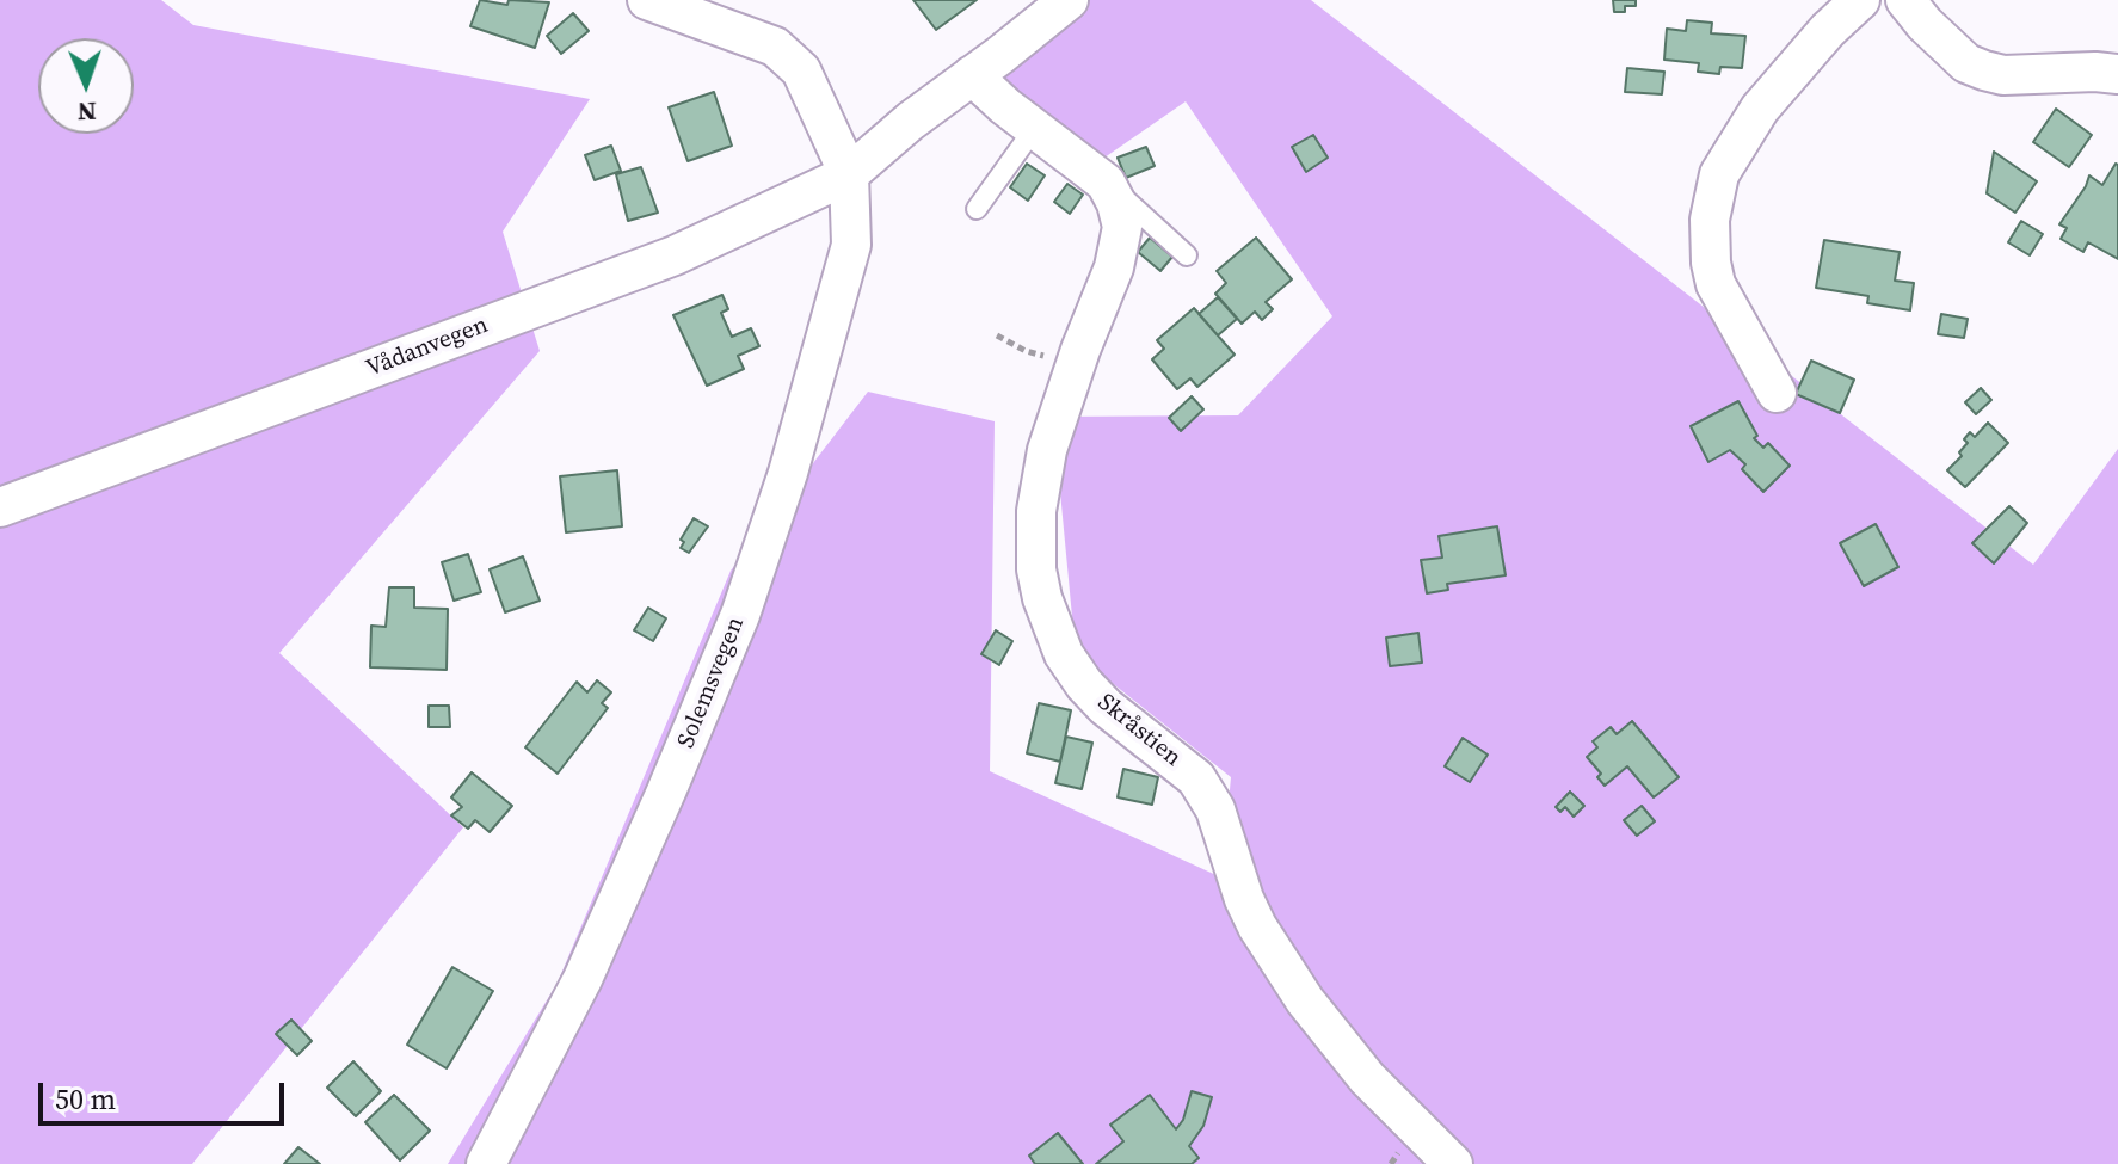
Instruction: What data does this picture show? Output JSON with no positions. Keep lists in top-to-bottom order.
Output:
{
  "streets": {
    "street": ["Vådanvegen", "Solemsvegen", "Skråstien"]
  },
  "crossings": [
    ["Vådanvegen", "Solemsvegen"]
  ],
  "scale_bar": "50 m",
  "north": "bottom"
}
